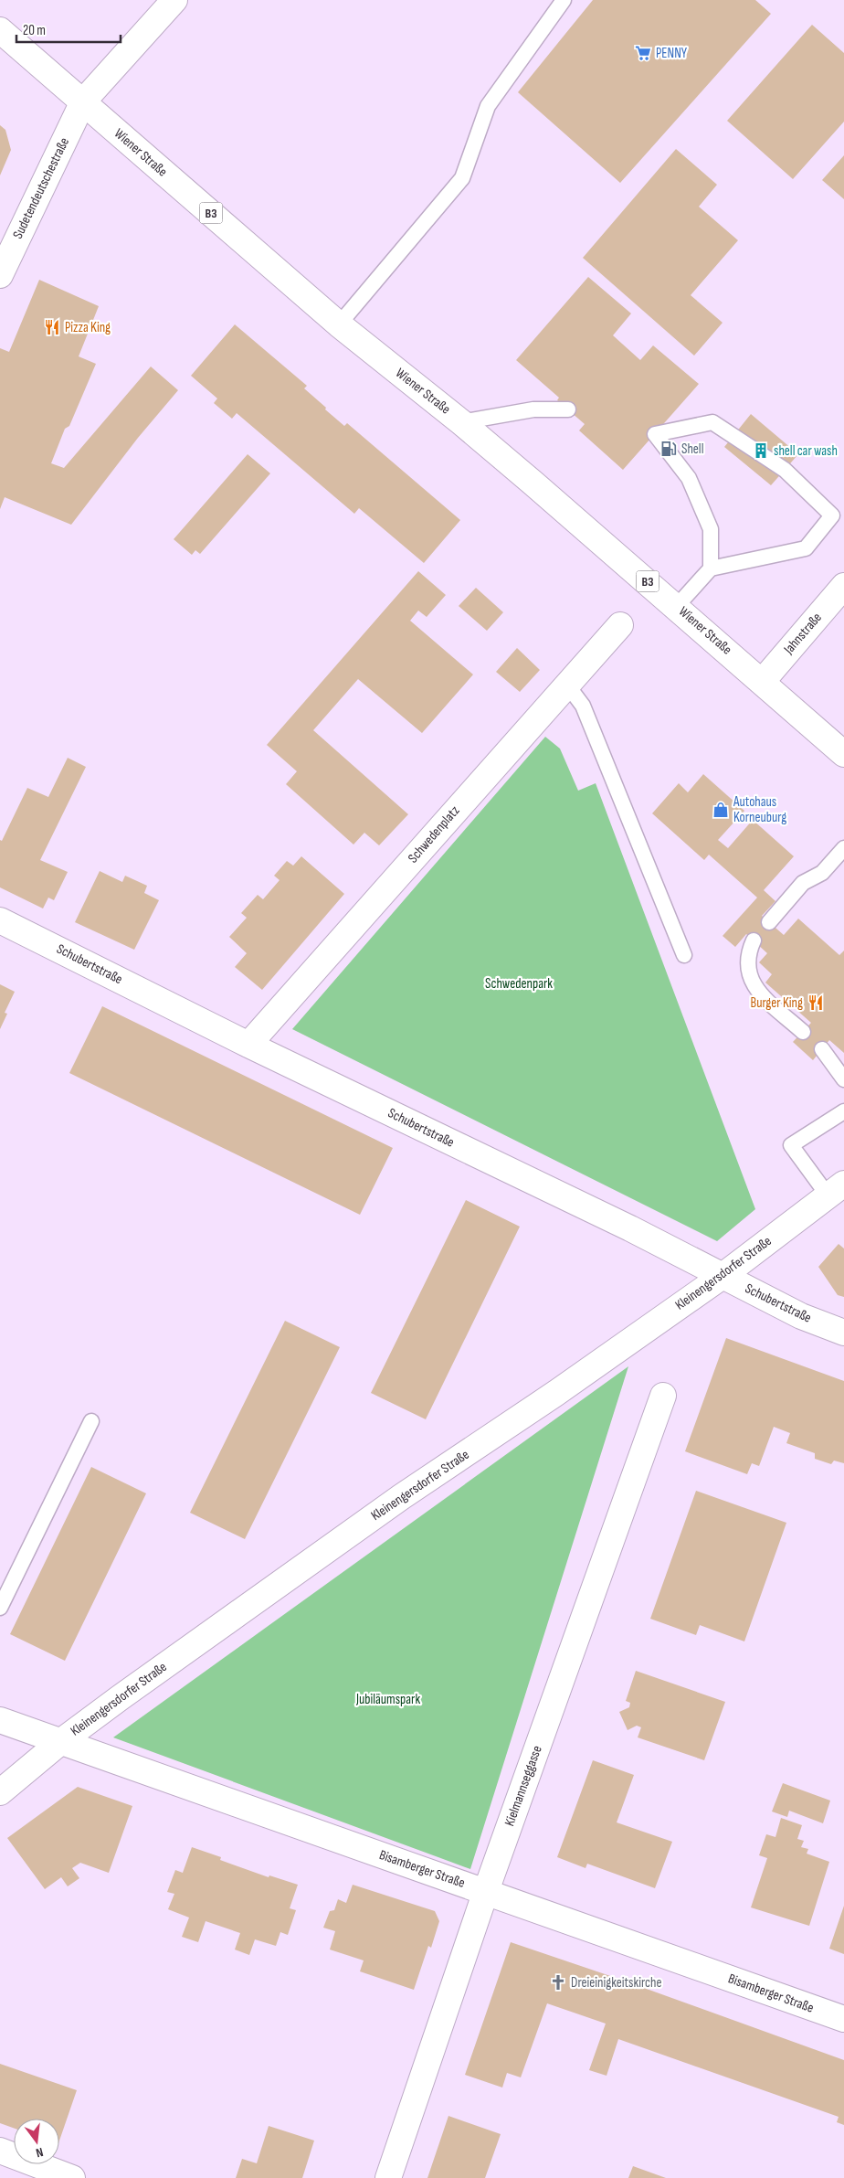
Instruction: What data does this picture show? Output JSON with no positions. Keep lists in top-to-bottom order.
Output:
{
  "streets": {
    "street": [
      "Wiener Straße",
      "Sudetendeutschestraße",
      "B3",
      "Jahnstraße",
      "Schwedenplatz",
      "Schubertstraße",
      "Kleinengersdorfer Straße",
      "Kielmannseggasse",
      "Bisamberger Straße"
    ]
  },
  "crossings": [
    ["Wiener Straße", "Sudetendeutschestraße"],
    ["Wiener Straße", "Jahnstraße"],
    ["Schwedenplatz", "Schubertstraße"],
    ["Schubertstraße", "Kleinengersdorfer Straße"],
    ["Kleinengersdorfer Straße", "Bisamberger Straße"],
    ["Kielmannseggasse", "Bisamberger Straße"]
  ],
  "parks": ["Schwedenpark", "Jubiläumspark"],
  "places": {
    "supermarket": ["PENNY"],
    "restaurant": ["Pizza King", "Burger King"],
    "fuel station": ["Shell"],
    "building": ["shell car wash"],
    "shop": ["Autohaus Korneuburg"],
    "church": ["Dreieinigkeitskirche"]
  },
  "scale_bar": "20 m",
  "north": "bottom"
}
